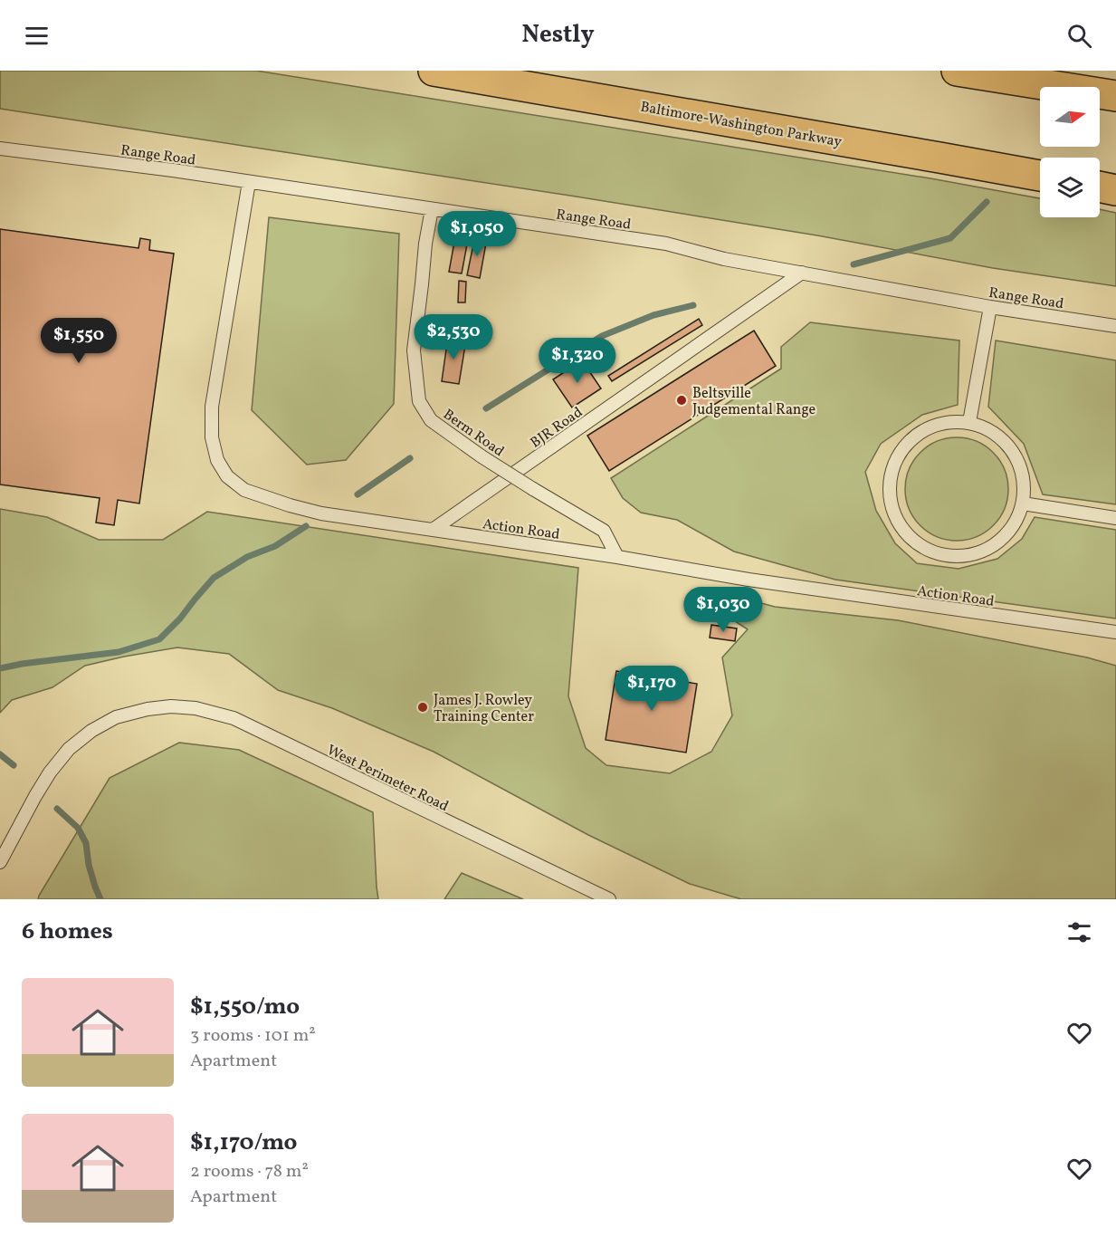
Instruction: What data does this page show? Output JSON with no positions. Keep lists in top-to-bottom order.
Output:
{
  "streets": {
    "highway": ["Baltimore-Washington Parkway"],
    "lane": [
      "Range Road",
      "BJR Road",
      "Berm Road",
      "Action Road",
      "West Perimeter Road"
    ]
  },
  "crossings": [
    ["Range Road", "BJR Road"],
    ["Range Road", "Berm Road"],
    ["Range Road", "Action Road"],
    ["BJR Road", "Action Road"],
    ["Berm Road", "Action Road"]
  ],
  "places": ["Beltsville Judgemental Range", "James J. Rowley Training Center"],
  "north": "right",
  "page": {
    "header": "Nestly",
    "price": [
      "$1,050",
      "$2,530",
      "$1,550",
      "$1,320",
      "$1,030",
      "$1,170"
    ],
    "heading": "6 homes",
    "list": [
      {
        "name": "$1,550/mo",
        "note": "3 rooms · 101 m² · Apartment"
      },
      {
        "name": "$1,170/mo",
        "note": "2 rooms · 78 m² · Apartment"
      }
    ]
  }
}
